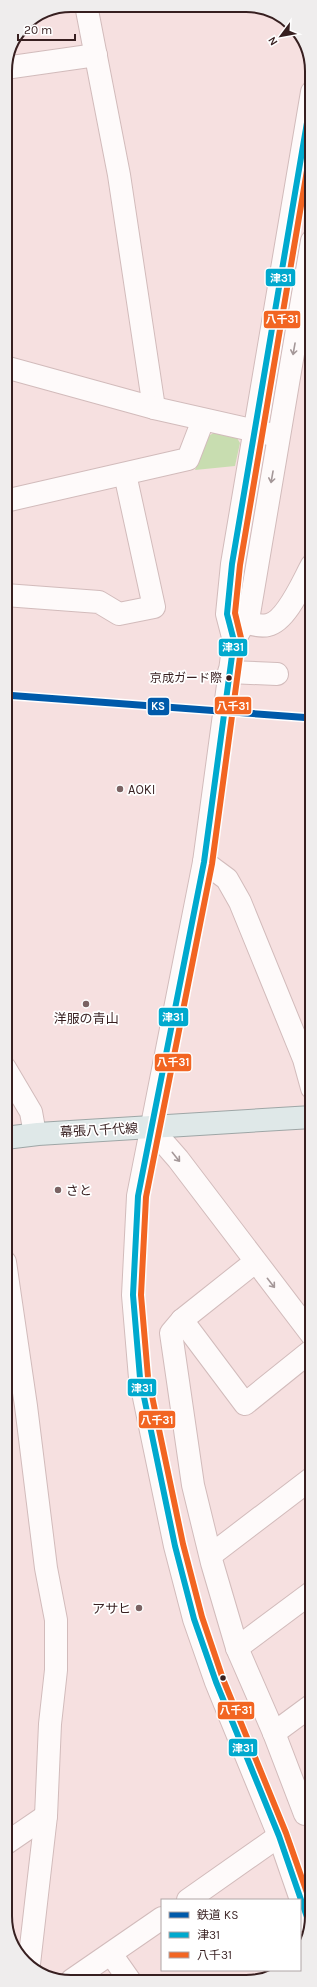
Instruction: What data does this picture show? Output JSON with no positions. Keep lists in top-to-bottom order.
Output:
{
  "streets": {
    "main road": ["幕張八千代線"]
  },
  "places": [
    "京成ガード際",
    "AOKI",
    "洋服の青山",
    "さと",
    "アサヒ"
  ],
  "lines": ["transit line 津31", "transit line 八千31", "rail line KS"],
  "legend": ["鉄道 KS", "津31", "八千31"],
  "scale_bar": "20 m",
  "north": "bottom left"
}
